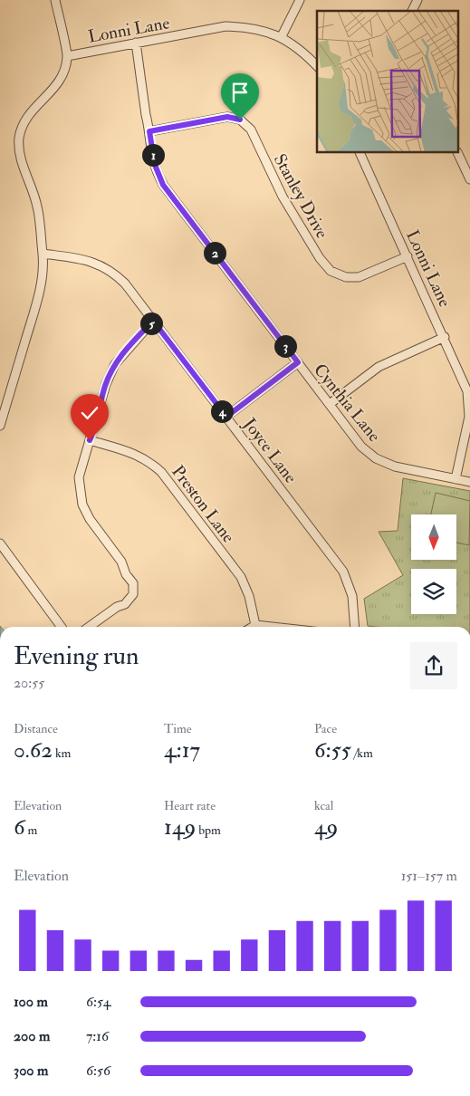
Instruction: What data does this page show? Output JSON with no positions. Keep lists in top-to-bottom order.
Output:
{
  "streets": {
    "street": [
      "Lonni Lane",
      "Stanley Drive",
      "Cynthia Lane",
      "Joyce Lane",
      "Preston Lane"
    ]
  },
  "crossings": [
    ["Lonni Lane", "Stanley Drive"],
    ["Lonni Lane", "Cynthia Lane"],
    ["Stanley Drive", "Cynthia Lane"]
  ],
  "north": "bottom",
  "page": {
    "pins": [
      "1",
      "2",
      "5",
      "3",
      "4"
    ],
    "heading": ["Evening run", "20:55"],
    "stats": [
      ["Distance", "0.62 km"],
      ["Time", "4:17"],
      ["Pace", "6:55 /km"],
      ["Elevation", "6 m"],
      ["Heart rate", "149 bpm"],
      ["kcal", "49"]
    ],
    "chart": ["Elevation", "151–157 m"],
    "list": [
      {
        "name": "100 m",
        "note": "6:54"
      },
      {
        "name": "200 m",
        "note": "7:16"
      },
      {
        "name": "300 m",
        "note": "6:56"
      }
    ]
  }
}
